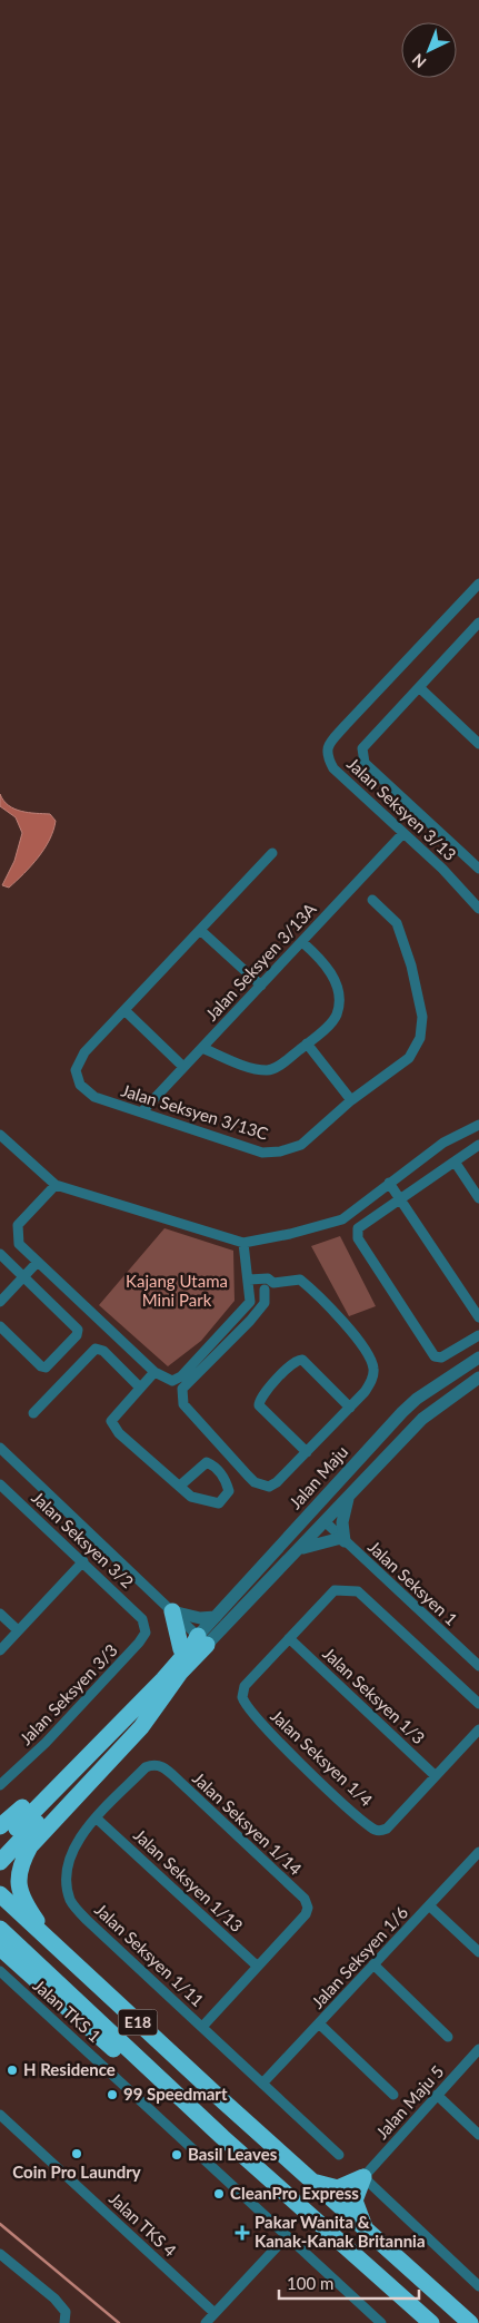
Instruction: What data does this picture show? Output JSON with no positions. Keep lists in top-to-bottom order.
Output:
{
  "streets": {
    "highway": ["E18"],
    "street": [
      "Jalan Seksyen 3/13",
      "Jalan Seksyen 3/13A",
      "Jalan Seksyen 3/13C",
      "Jalan Maju",
      "Jalan Seksyen 3/2",
      "Jalan Seksyen 1",
      "Jalan Seksyen 3/3",
      "Jalan Seksyen 1/3",
      "Jalan Seksyen 1/4",
      "Jalan Seksyen 1/14",
      "Jalan Seksyen 1/13",
      "Jalan Seksyen 1/11",
      "Jalan Seksyen 1/6",
      "Jalan TKS 1",
      "Jalan Maju 5",
      "Jalan TKS 4"
    ]
  },
  "crossings": [
    ["Jalan Seksyen 3/13", "Jalan Seksyen 3/13A"],
    ["Jalan Seksyen 3/13A", "Jalan Seksyen 3/13C"],
    ["Jalan Maju", "Jalan Seksyen 1"],
    ["Jalan Seksyen 3/2", "Jalan Seksyen 3/3"],
    ["Jalan Seksyen 1/3", "Jalan Seksyen 1/4"],
    ["Jalan Seksyen 1/14", "Jalan Seksyen 1/13"],
    ["Jalan Seksyen 1/14", "Jalan Seksyen 1/11"],
    ["Jalan Seksyen 1/13", "Jalan Seksyen 1/11"],
    ["Jalan Seksyen 1/11", "Jalan Seksyen 1/6"]
  ],
  "parks": ["Kajang Utama Mini Park"],
  "places": {
    "other": [
      "H Residence",
      "99 Speedmart",
      "Coin Pro Laundry",
      "Basil Leaves",
      "CleanPro Express"
    ],
    "health": ["Pakar Wanita & Kanak-Kanak Britannia"]
  },
  "scale_bar": "100 m",
  "north": "bottom left"
}
